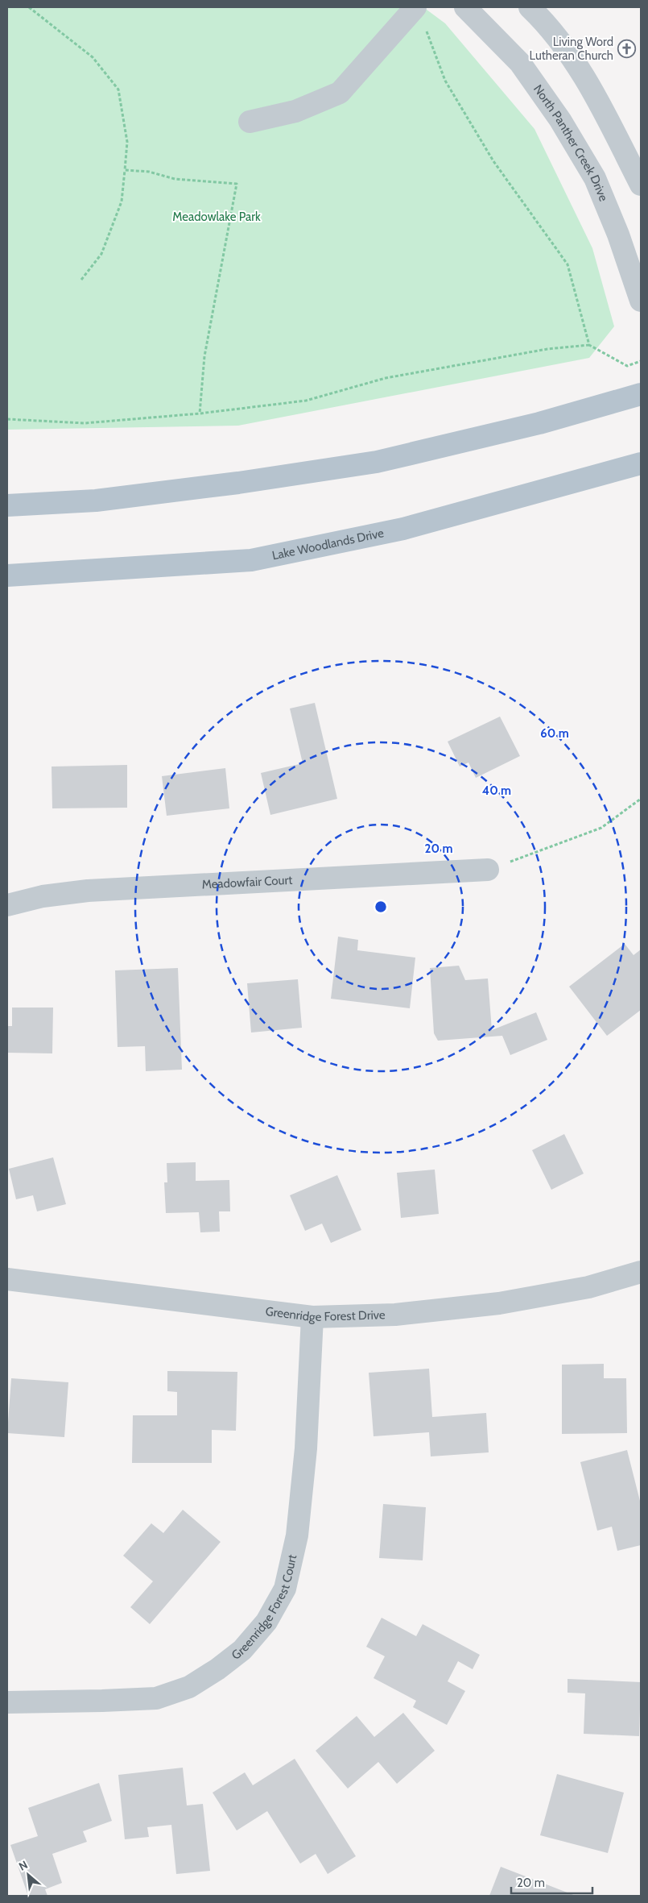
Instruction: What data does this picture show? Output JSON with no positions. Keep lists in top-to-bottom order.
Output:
{
  "streets": {
    "main road": ["Lake Woodlands Drive"],
    "street": [
      "North Panther Creek Drive",
      "Meadowfair Court",
      "Greenridge Forest Drive",
      "Greenridge Forest Court"
    ]
  },
  "crossings": [
    ["Greenridge Forest Drive", "Greenridge Forest Court"]
  ],
  "parks": ["Meadowlake Park"],
  "places": {
    "church": ["Living Word Lutheran Church"]
  },
  "scale_bar": "20 m",
  "north": "top left",
  "rings": ["60 m", "40 m", "20 m"]
}
